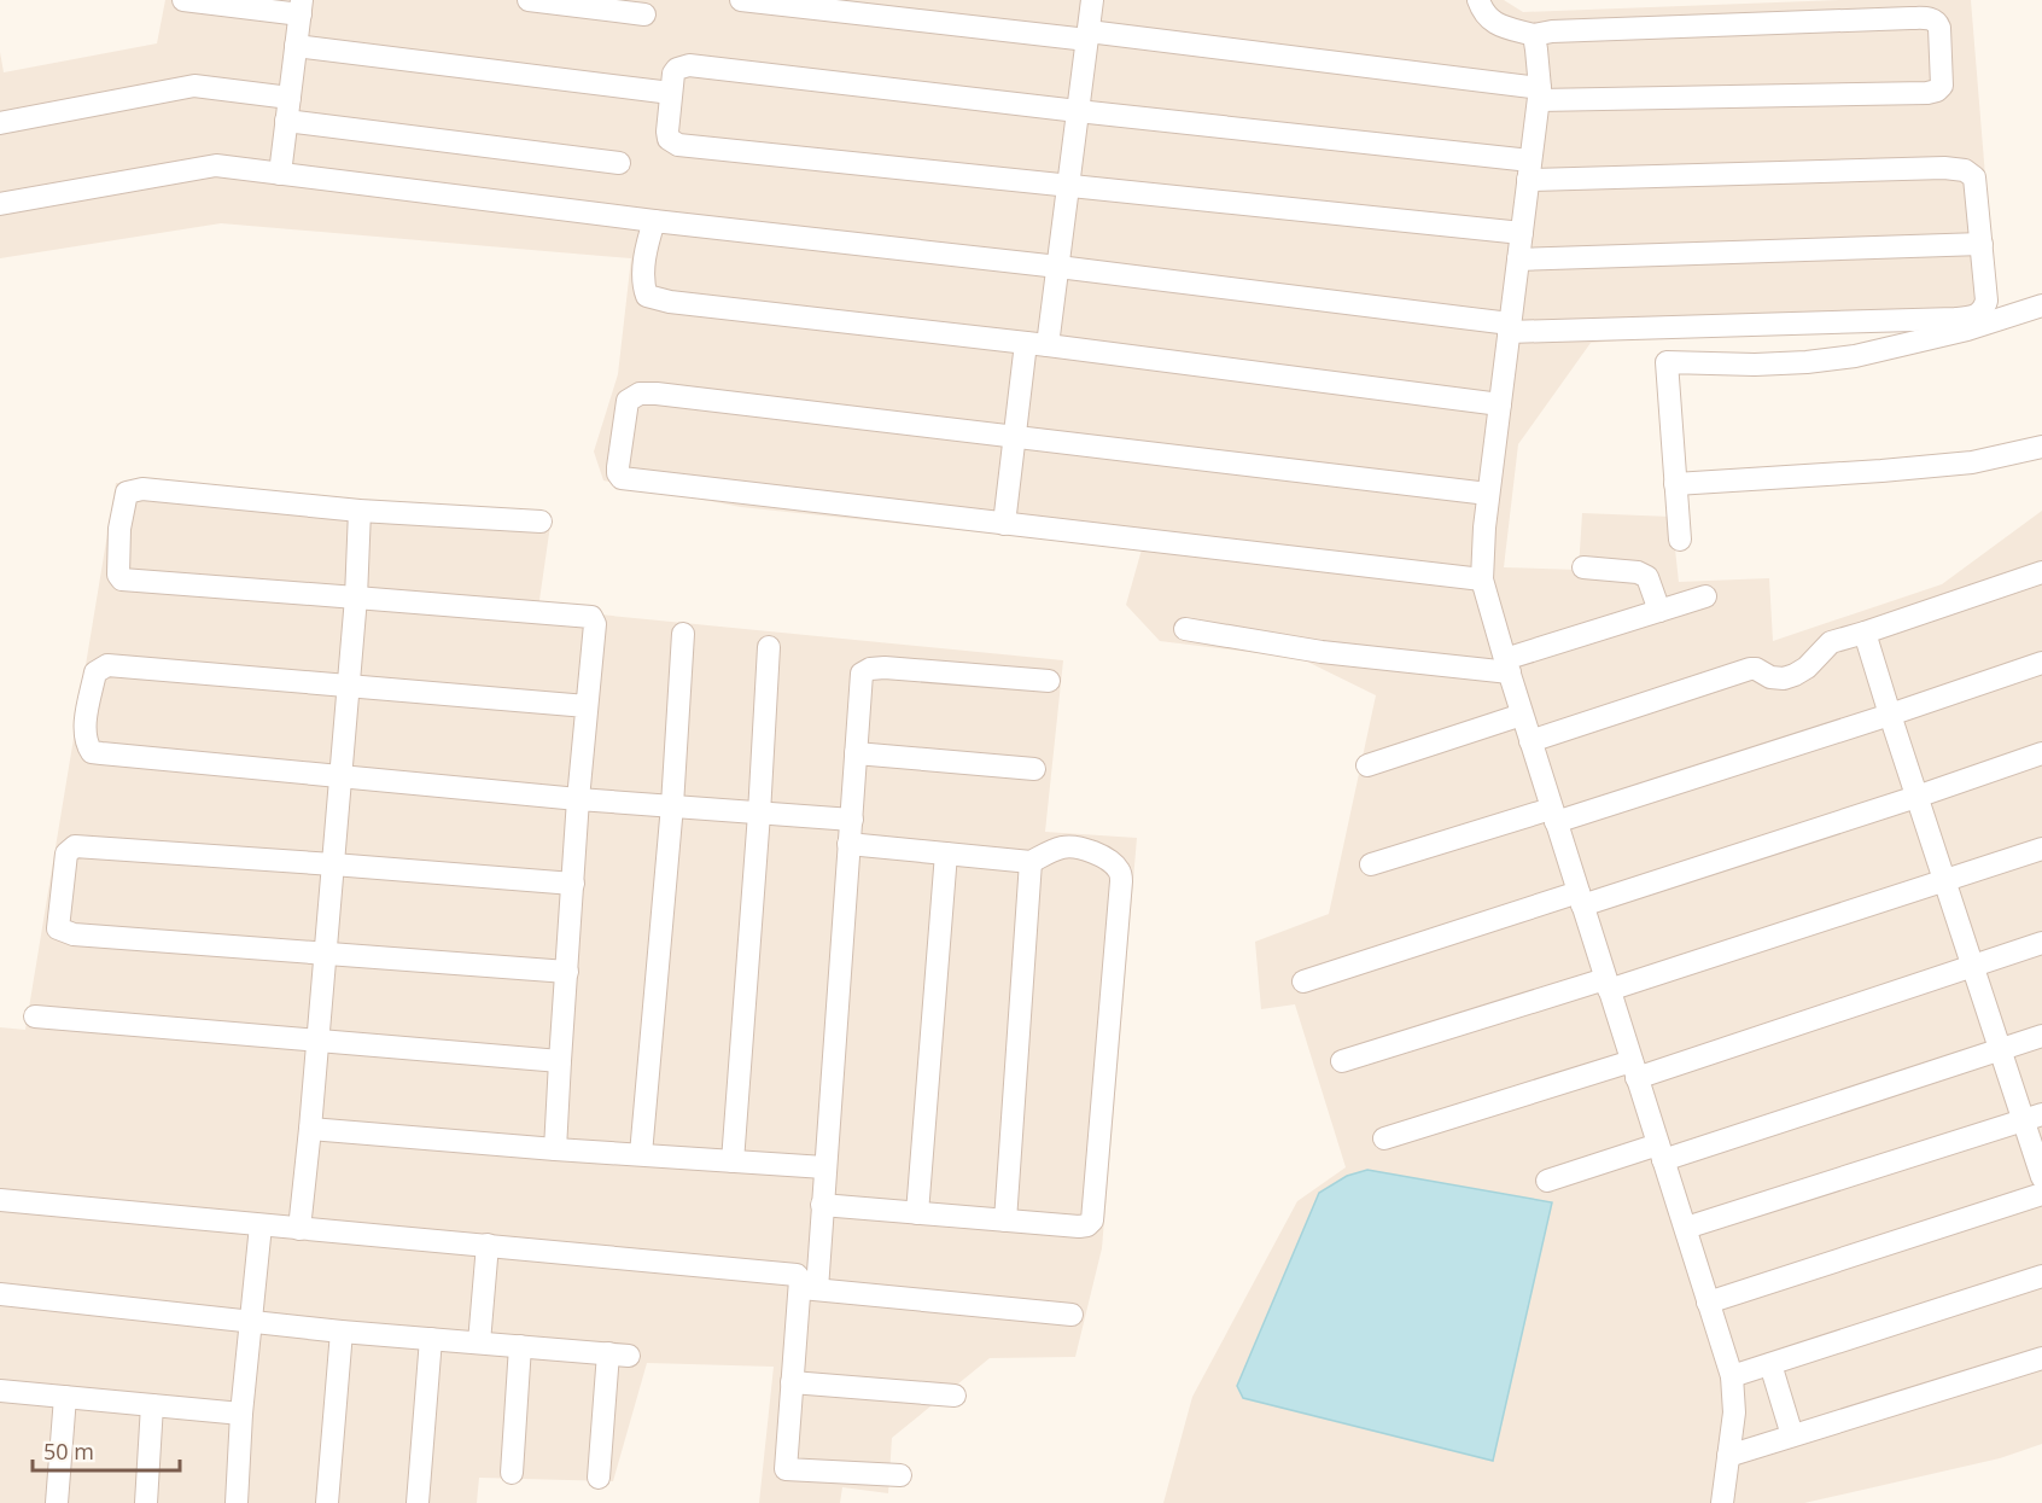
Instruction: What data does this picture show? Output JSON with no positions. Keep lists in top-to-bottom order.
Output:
{
  "scale_bar": "50 m"
}
